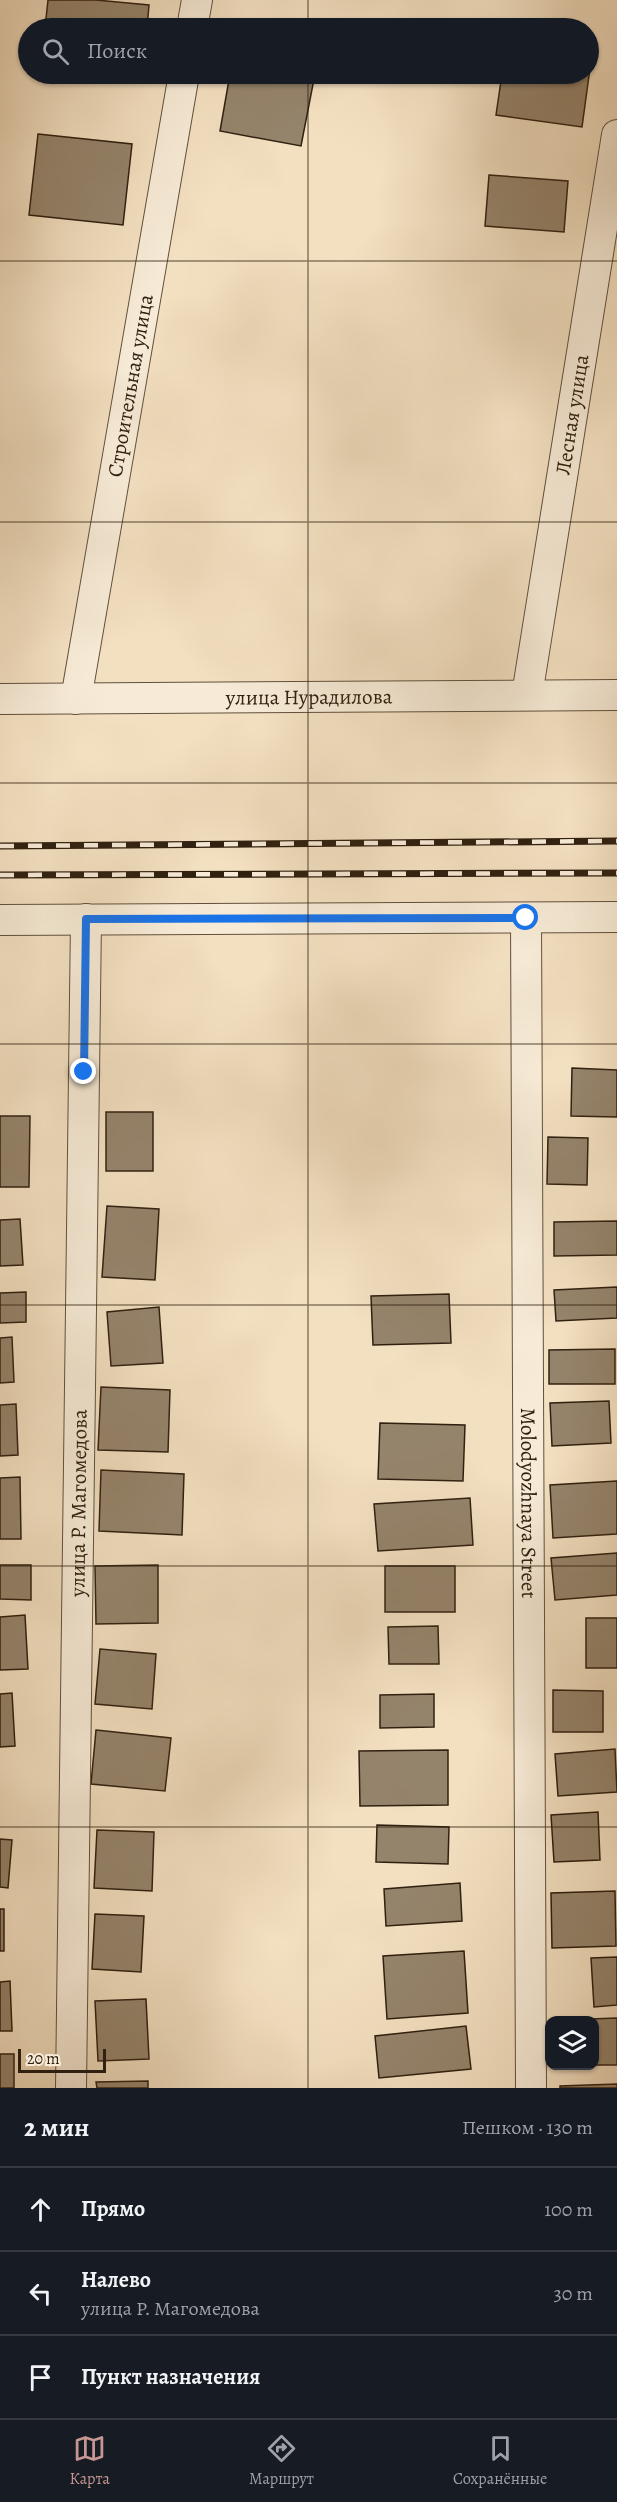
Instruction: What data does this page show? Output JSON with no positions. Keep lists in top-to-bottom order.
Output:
{
  "streets": {
    "street": [
      "Строительная улица",
      "Лесная улица",
      "улица Нурадилова",
      "Molodyozhnaya Street",
      "улица Р. Магомедова"
    ]
  },
  "crossings": [
    ["Строительная улица", "улица Нурадилова"],
    ["Лесная улица", "улица Нурадилова"]
  ],
  "scale_bar": "20 m",
  "page": {
    "search": "Поиск",
    "scale": "20 m",
    "heading": ["2 мин", "Пешком · 130 m"],
    "list": [
      ["Прямо", "100 m"],
      ["Налево", "улица Р. Магомедова", "30 m"],
      "Пункт назначения"
    ],
    "nav": ["Карта", "Маршрут", "Сохранённые"]
  }
}
